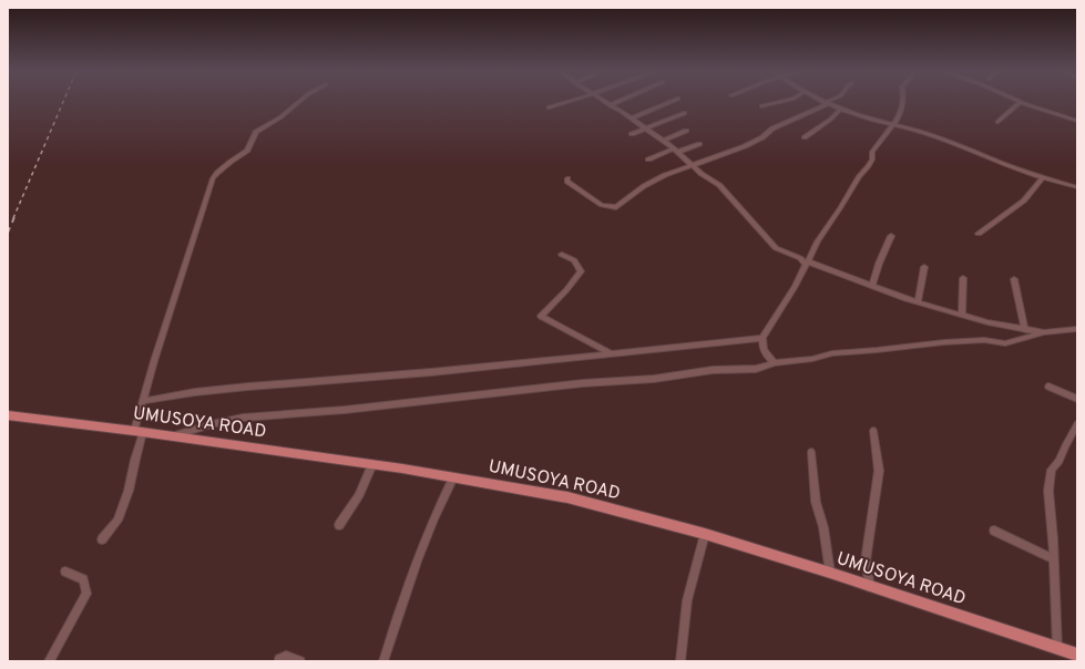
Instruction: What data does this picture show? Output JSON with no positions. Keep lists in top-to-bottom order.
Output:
{
  "streets": {
    "main road": ["UMUSOYA ROAD"]
  }
}
